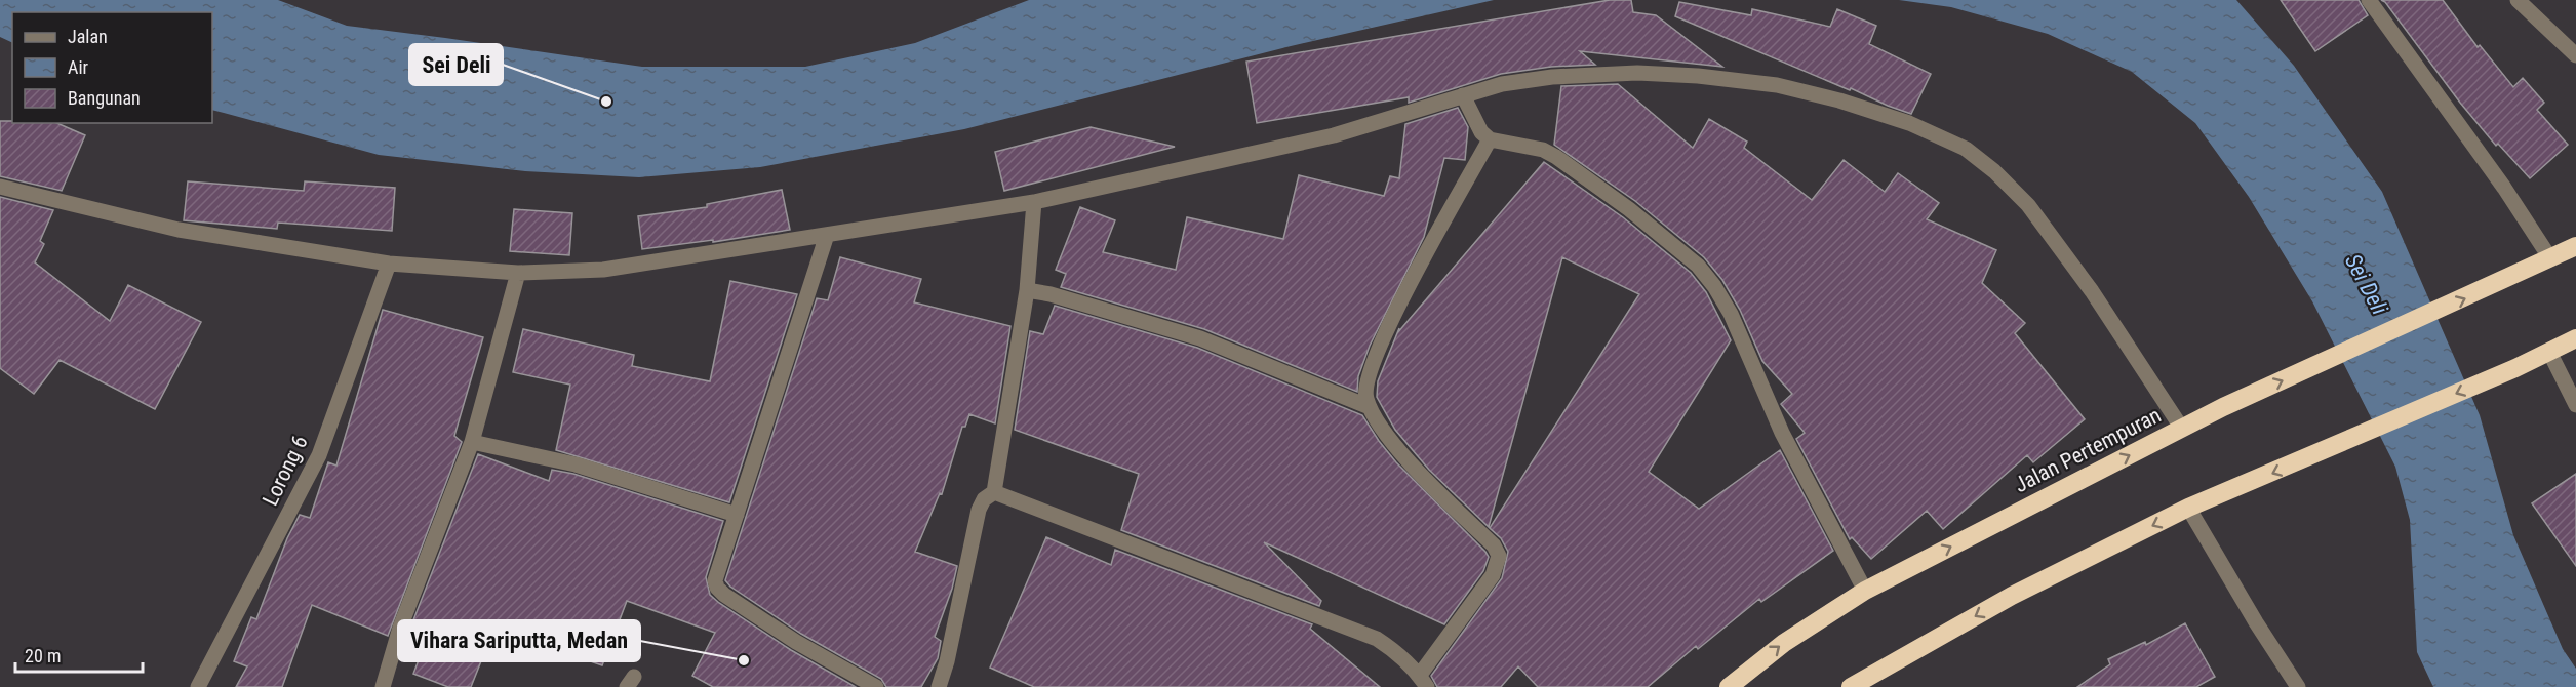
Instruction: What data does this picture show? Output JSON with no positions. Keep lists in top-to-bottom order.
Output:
{
  "streets": {
    "highway": ["Jalan Pertempuran"],
    "street": ["Lorong 6"]
  },
  "water": ["Sei Deli"],
  "places": ["Sei Deli", "Vihara Sariputta, Medan"],
  "legend": ["Jalan", "Air", "Bangunan"],
  "scale_bar": "20 m"
}
